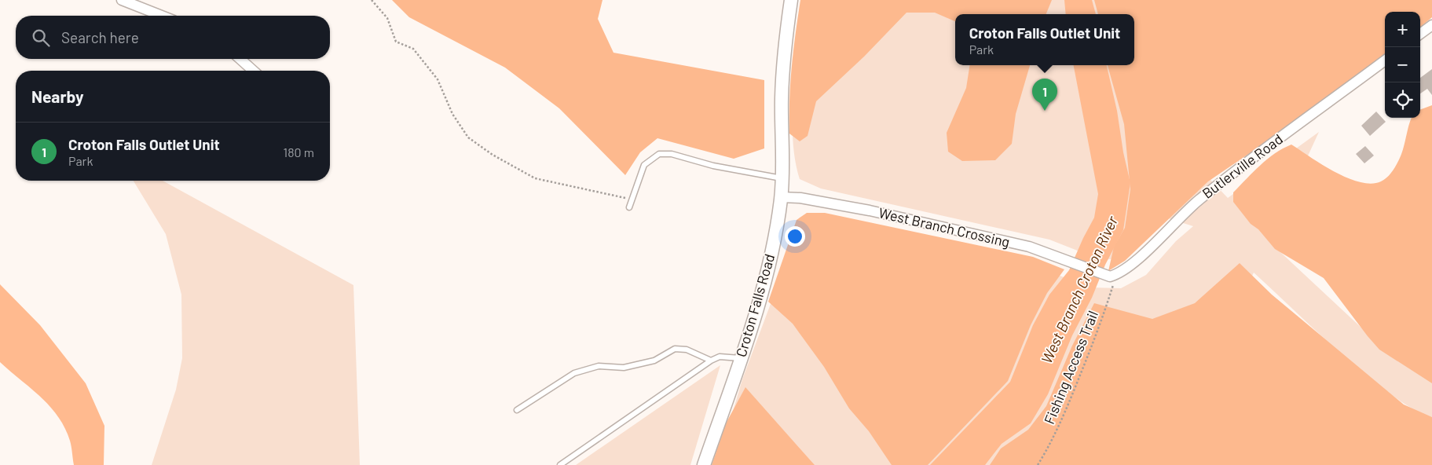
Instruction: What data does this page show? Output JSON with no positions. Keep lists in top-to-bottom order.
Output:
{
  "streets": {
    "street": ["Butlerville Road", "West Branch Crossing", "Croton Falls Road"],
    "path": ["Fishing Access Trail"]
  },
  "crossings": [
    ["Butlerville Road", "West Branch Crossing"],
    ["Butlerville Road", "Fishing Access Trail"],
    ["West Branch Crossing", "Croton Falls Road"],
    ["West Branch Crossing", "Fishing Access Trail"]
  ],
  "water": ["West Branch Croton River"],
  "page": {
    "map_buttons": ["+", "−"],
    "popup": ["Croton Falls Outlet Unit", "Park"],
    "search": "Search here",
    "heading": "Nearby",
    "pins": "1",
    "list": [
      {
        "mark": "1",
        "name": "Croton Falls Outlet Unit",
        "note": "Park",
        "value": "180 m"
      }
    ]
  }
}
